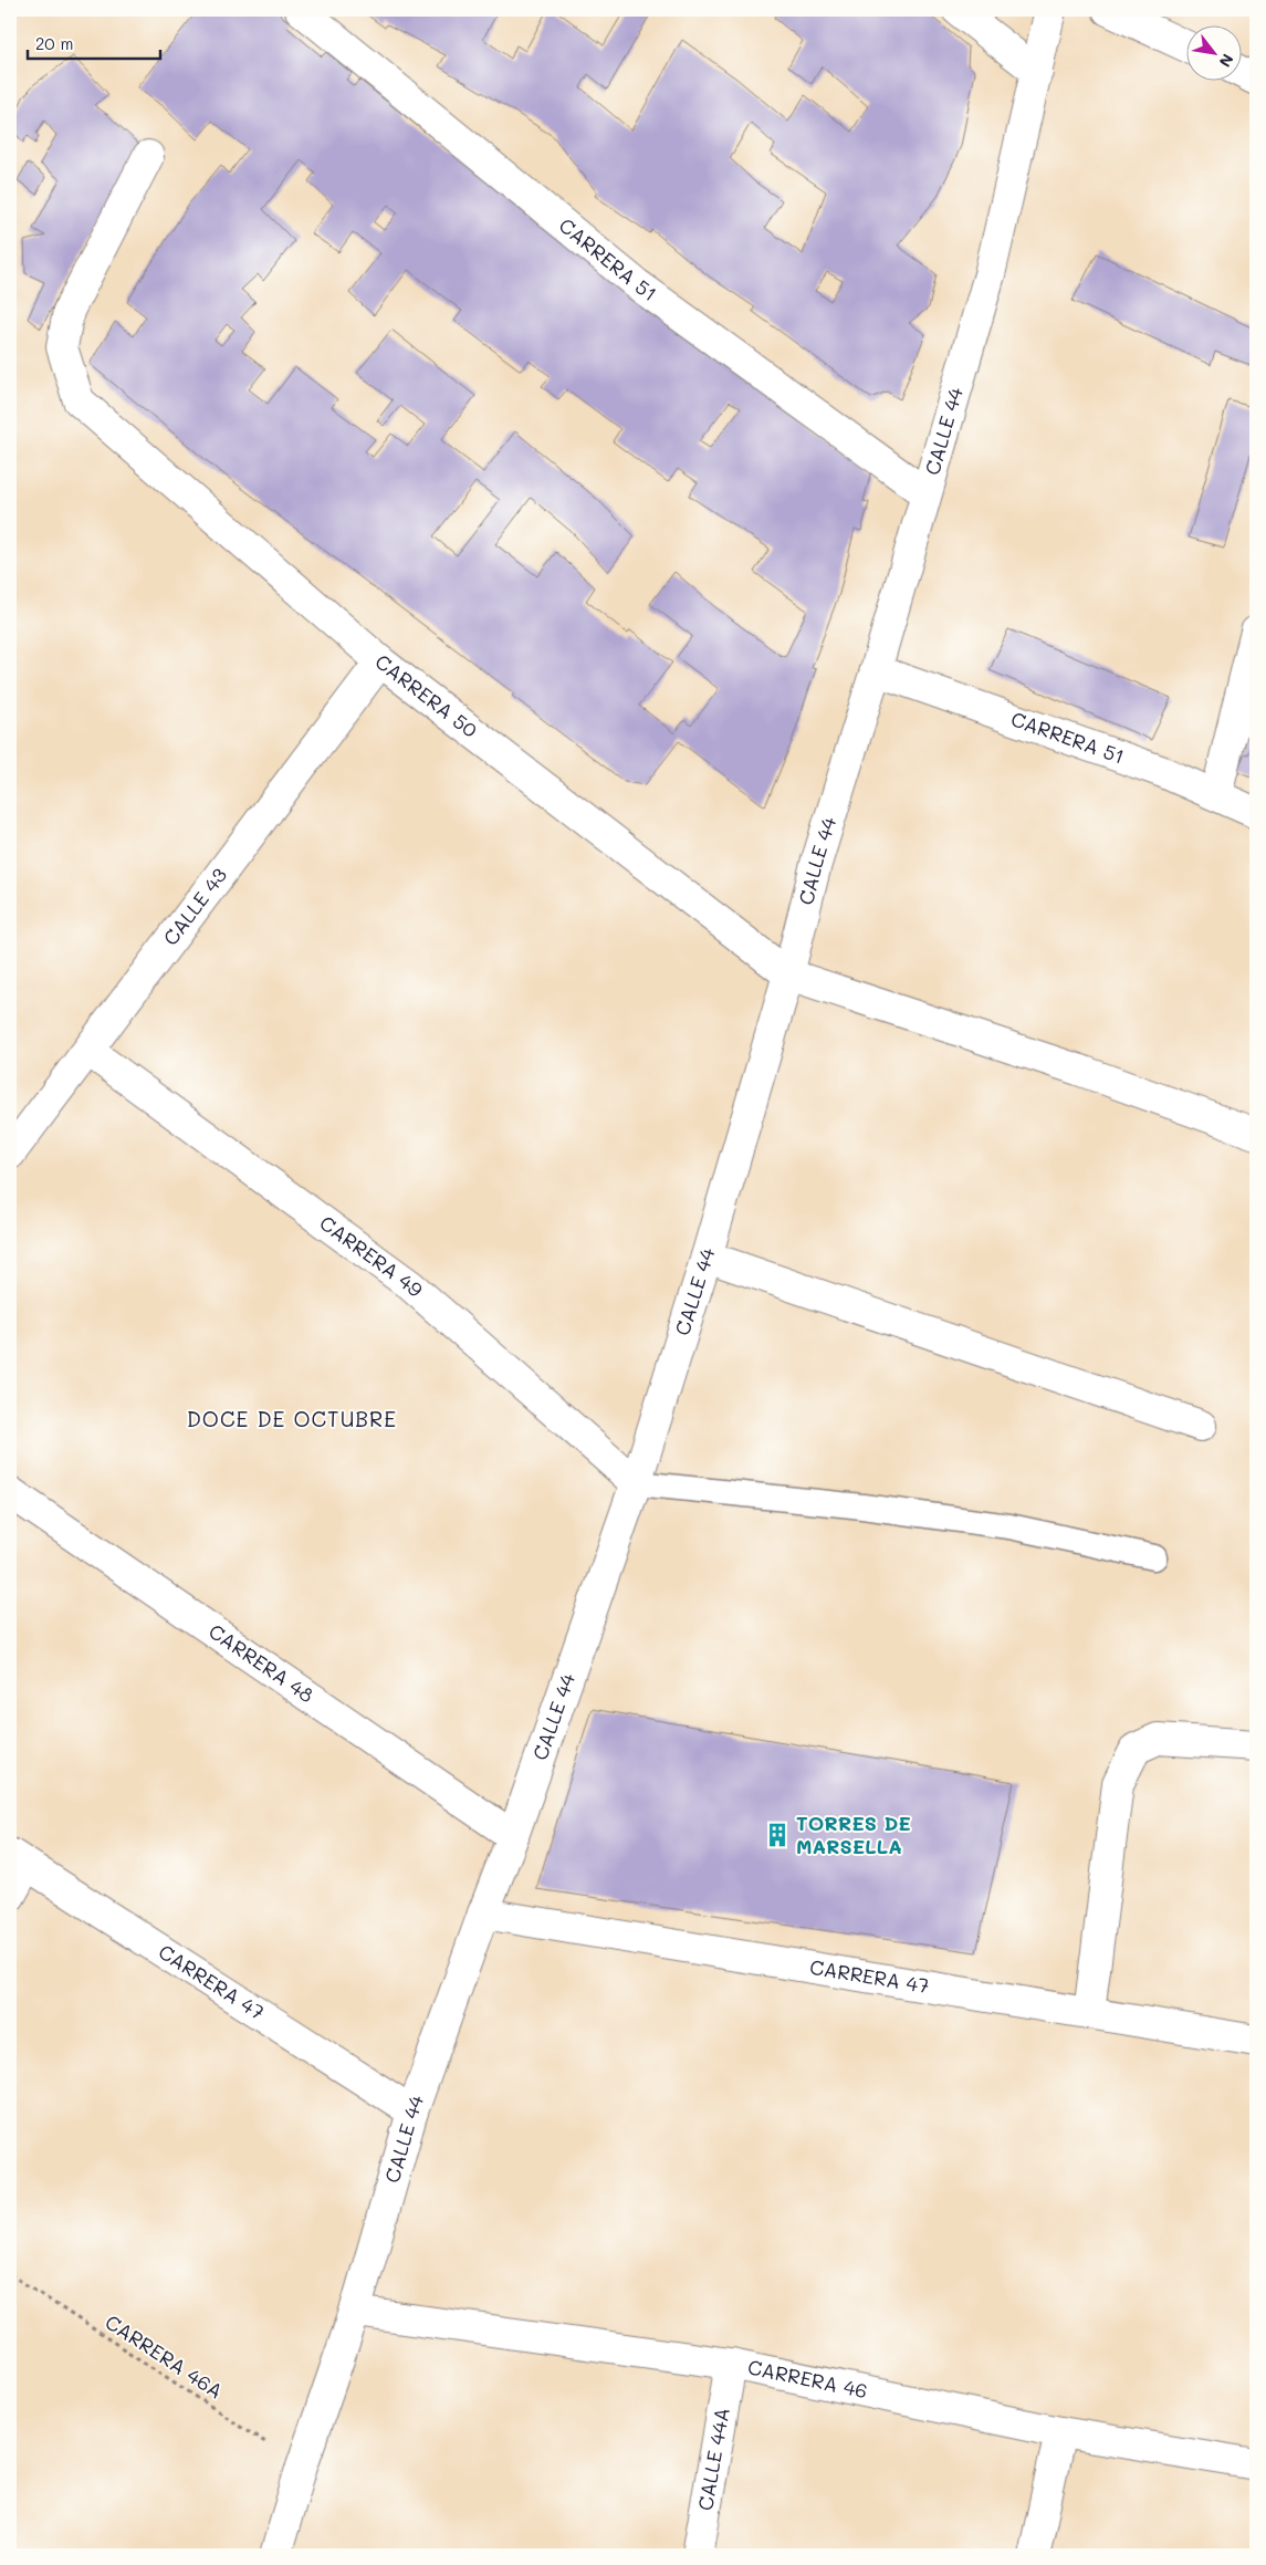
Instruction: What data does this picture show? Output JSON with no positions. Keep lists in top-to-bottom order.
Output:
{
  "streets": {
    "street": [
      "CARRERA 51",
      "CALLE 44",
      "CARRERA 50",
      "CALLE 43",
      "CARRERA 49",
      "CARRERA 48",
      "CARRERA 47",
      "CARRERA 46",
      "CALLE 44A"
    ],
    "path": ["CARRERA 46A"]
  },
  "crossings": [
    ["CARRERA 51", "CALLE 44"],
    ["CALLE 44", "CARRERA 50"],
    ["CALLE 44", "CARRERA 49"],
    ["CALLE 44", "CARRERA 48"],
    ["CALLE 44", "CARRERA 47"],
    ["CALLE 44", "CARRERA 46A"],
    ["CALLE 44", "CARRERA 46"],
    ["CARRERA 50", "CALLE 43"],
    ["CALLE 43", "CARRERA 49"],
    ["CARRERA 46", "CALLE 44A"]
  ],
  "districts": ["DOCE DE OCTUBRE"],
  "places": {
    "building": ["TORRES DE MARSELLA"]
  },
  "scale_bar": "20 m",
  "north": "bottom right"
}
